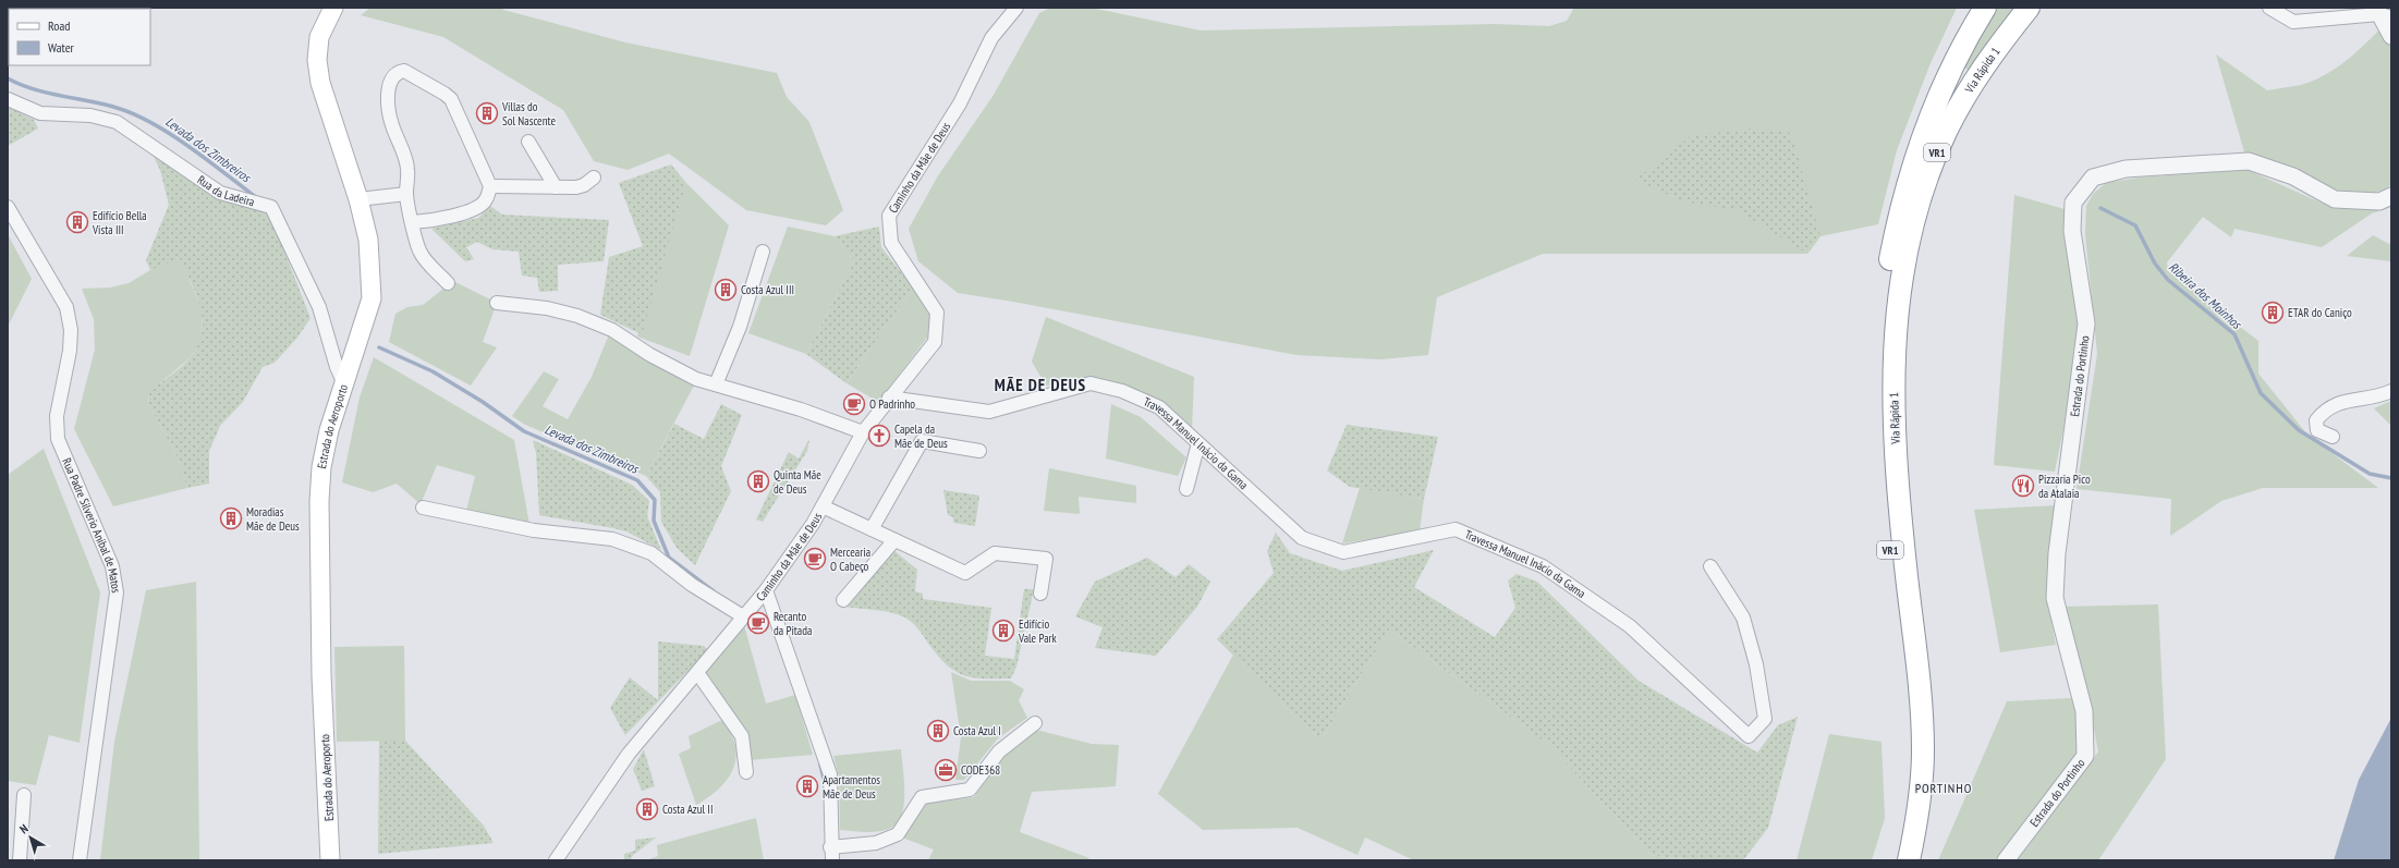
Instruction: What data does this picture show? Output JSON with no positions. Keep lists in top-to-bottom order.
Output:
{
  "streets": {
    "highway": ["Via Rápida 1", "VR1"],
    "main road": ["Estrada do Aeroporto"],
    "street": [
      "Caminho da Mãe de Deus",
      "Rua da Ladeira",
      "Estrada do Portinho",
      "Travessa Manuel Inácio da Gama",
      "Rua Padre Silverio Anibal de Matos"
    ]
  },
  "crossings": [
    ["Caminho da Mãe de Deus", "Travessa Manuel Inácio da Gama"],
    ["Rua da Ladeira", "Estrada do Aeroporto"]
  ],
  "districts": ["MÃE DE DEUS", "PORTINHO"],
  "water": ["Levada dos Zimbreiros", "Ribeira dos Moinhos"],
  "places": {
    "building": [
      "Villas do Sol Nascente",
      "Edifício Bella Vista III",
      "Costa Azul III",
      "ETAR do Caniço",
      "Quinta Mãe de Deus",
      "Moradias Mãe de Deus",
      "Edifício Vale Park",
      "Costa Azul I",
      "Apartamentos Mãe de Deus",
      "Costa Azul II"
    ],
    "cafe": ["O Padrinho", "Mercearia O Cabeço", "Recanto da Pitada"],
    "church": ["Capela da Mãe de Deus"],
    "restaurant": ["Pizzaria Pico da Atalaia"],
    "office": ["CODE368"]
  },
  "legend": ["Road", "Water"],
  "north": "top left"
}
